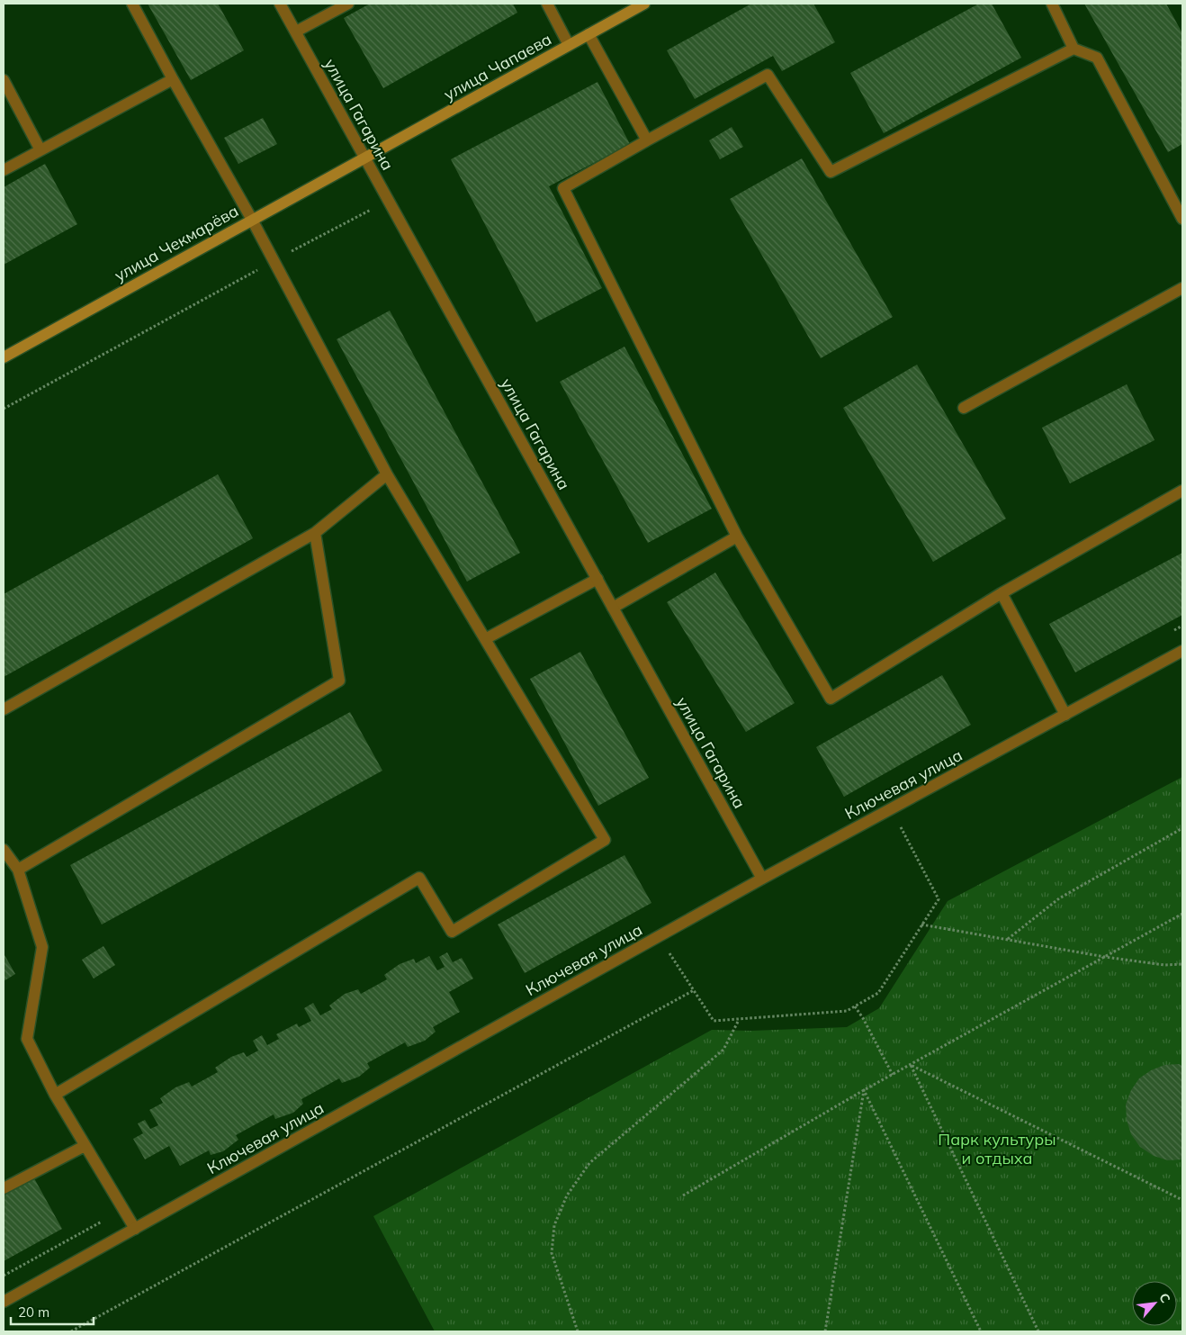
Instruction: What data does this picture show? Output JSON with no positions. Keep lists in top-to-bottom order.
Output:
{
  "streets": {
    "main road": ["улица Чапаева", "улица Чекмарёва"],
    "street": ["улица Гагарина", "Ключевая улица"]
  },
  "crossings": [
    ["улица Чапаева", "улица Гагарина"],
    ["улица Чапаева", "улица Чекмарёва"],
    ["улица Гагарина", "улица Чекмарёва"],
    ["улица Гагарина", "Ключевая улица"]
  ],
  "parks": ["Парк культуры и отдыха"],
  "scale_bar": "20 m",
  "north": "top right"
}
